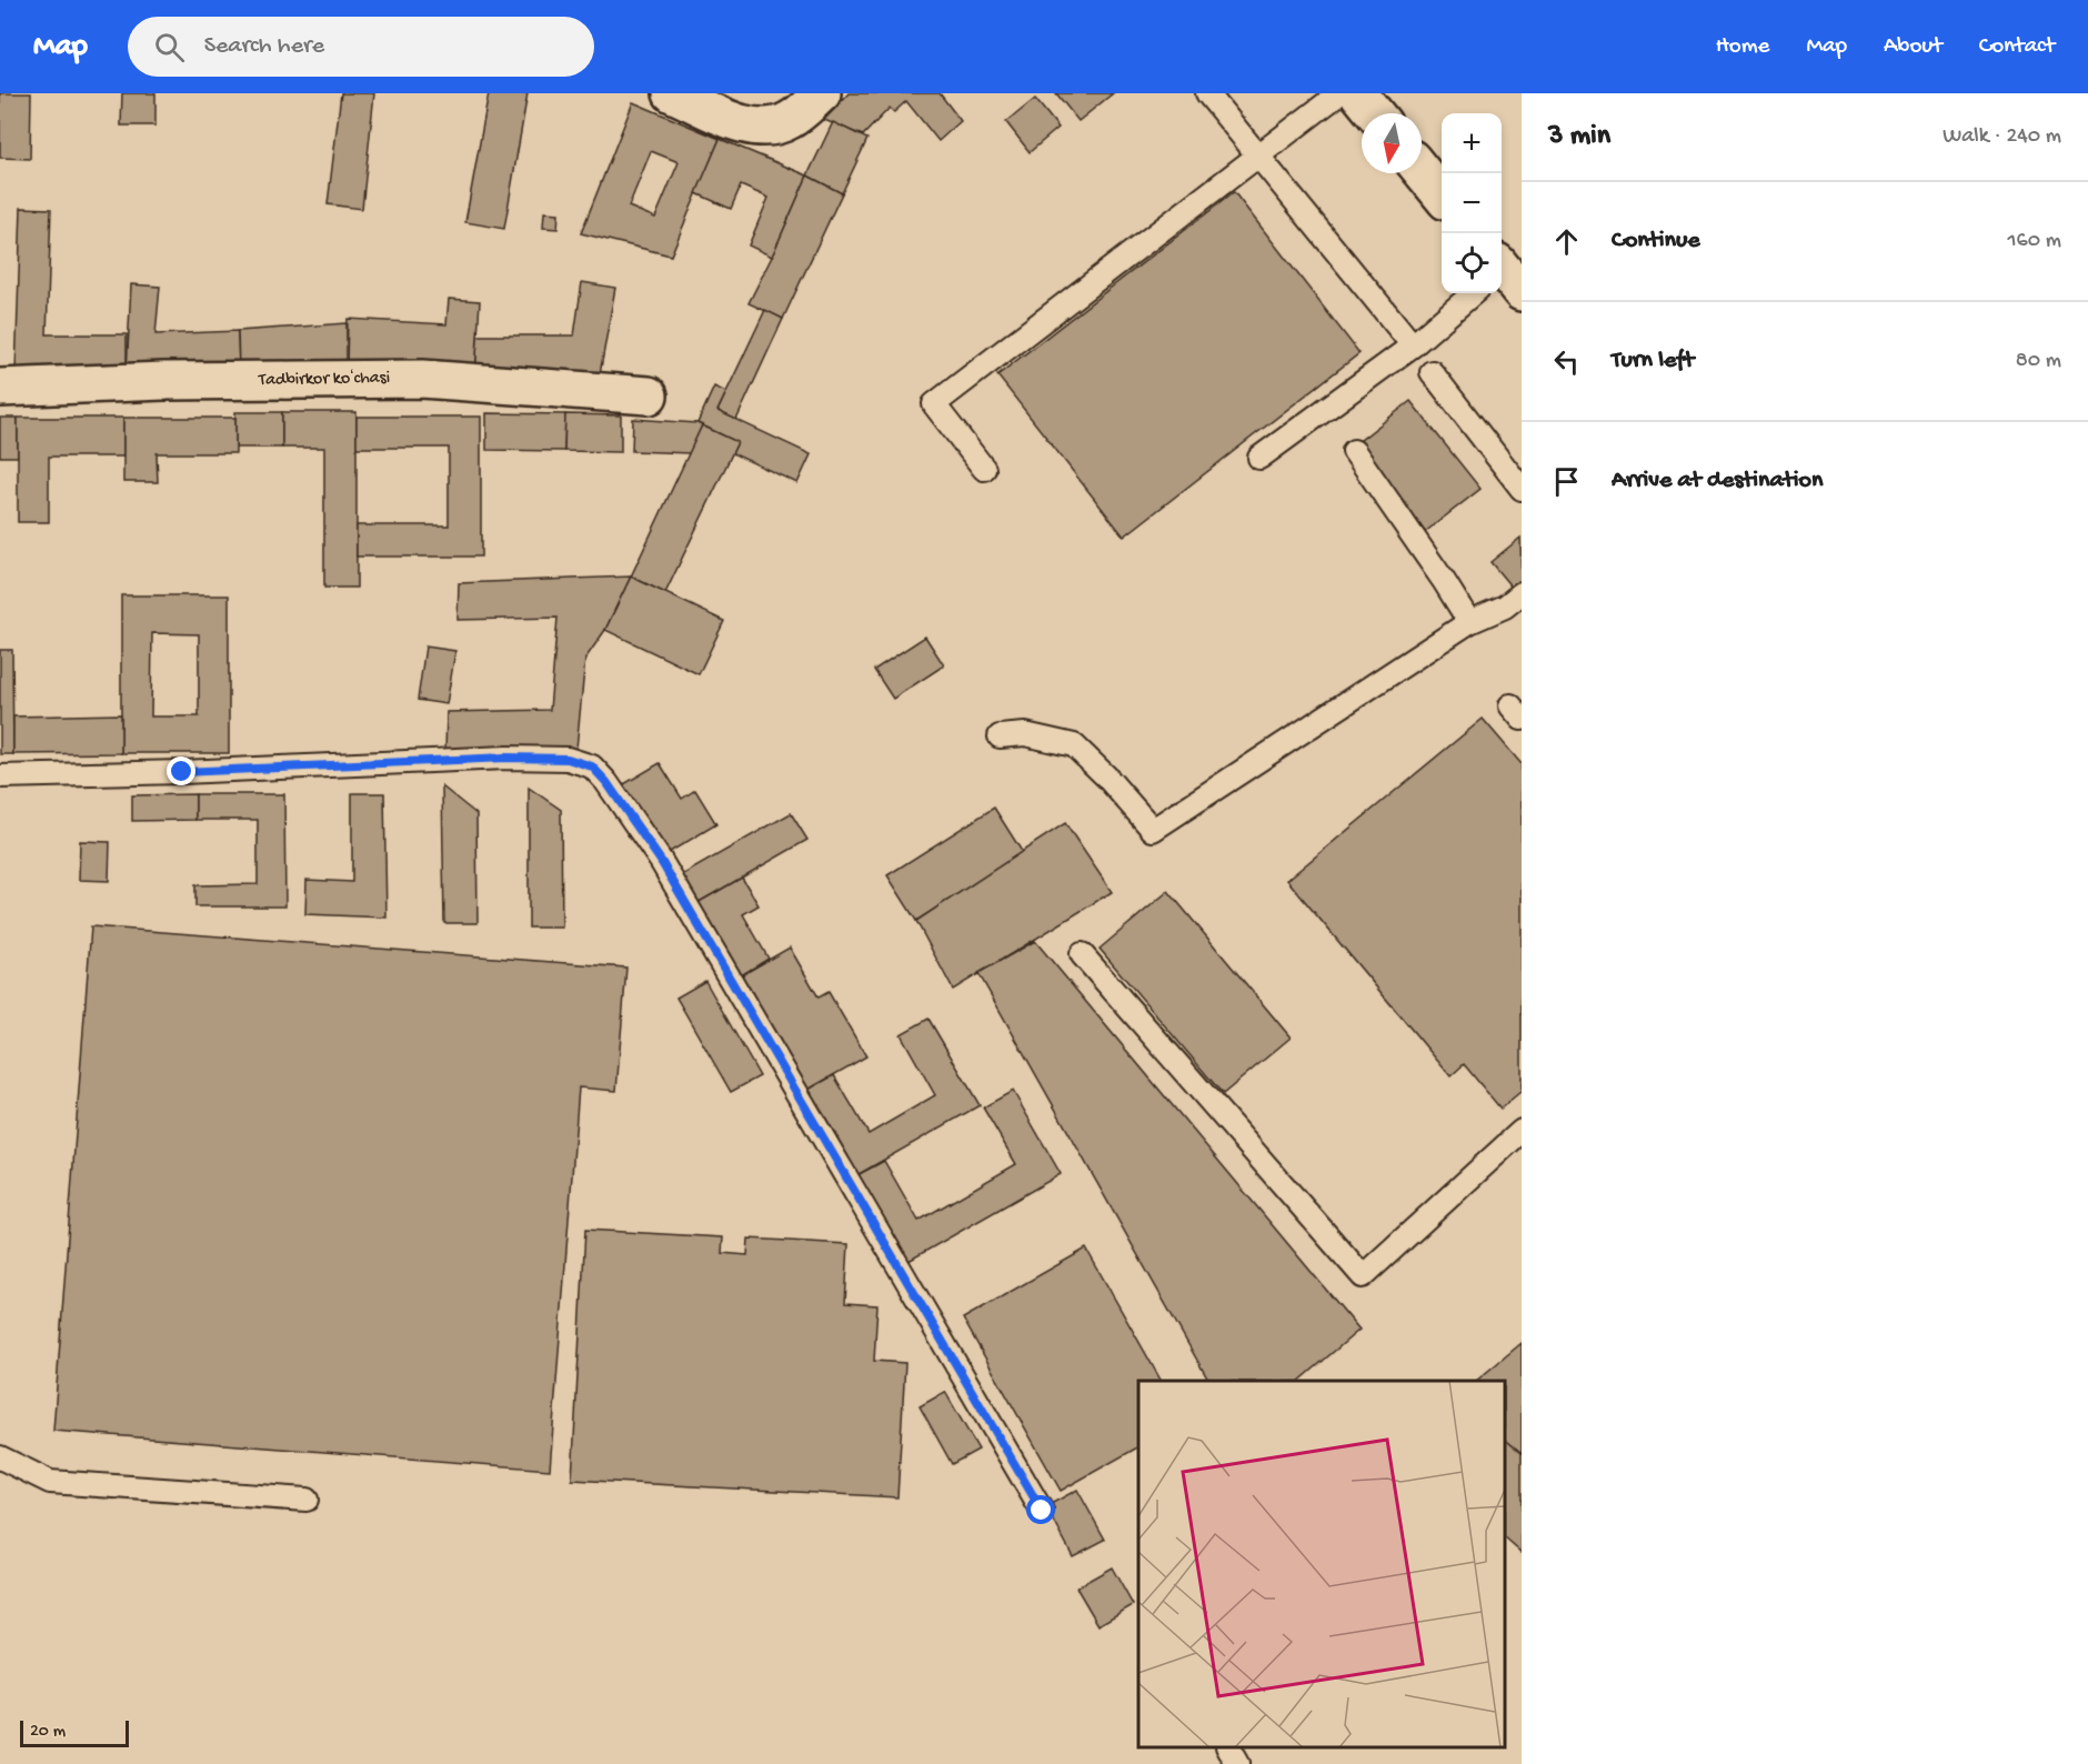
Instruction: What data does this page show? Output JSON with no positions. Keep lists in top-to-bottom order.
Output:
{
  "streets": {
    "street": ["Tadbirkor koʻchasi"]
  },
  "scale_bar": "20 m",
  "north": "bottom",
  "page": {
    "header": "Map",
    "search": "Search here",
    "nav": [
      "Home",
      "Map",
      "About",
      "Contact"
    ],
    "heading": ["3 min", "Walk · 240 m"],
    "map_buttons": ["+", "−"],
    "list": [
      ["Continue", "160 m"],
      ["Turn left", "80 m"],
      "Arrive at destination"
    ],
    "scale": "20 m"
  }
}
